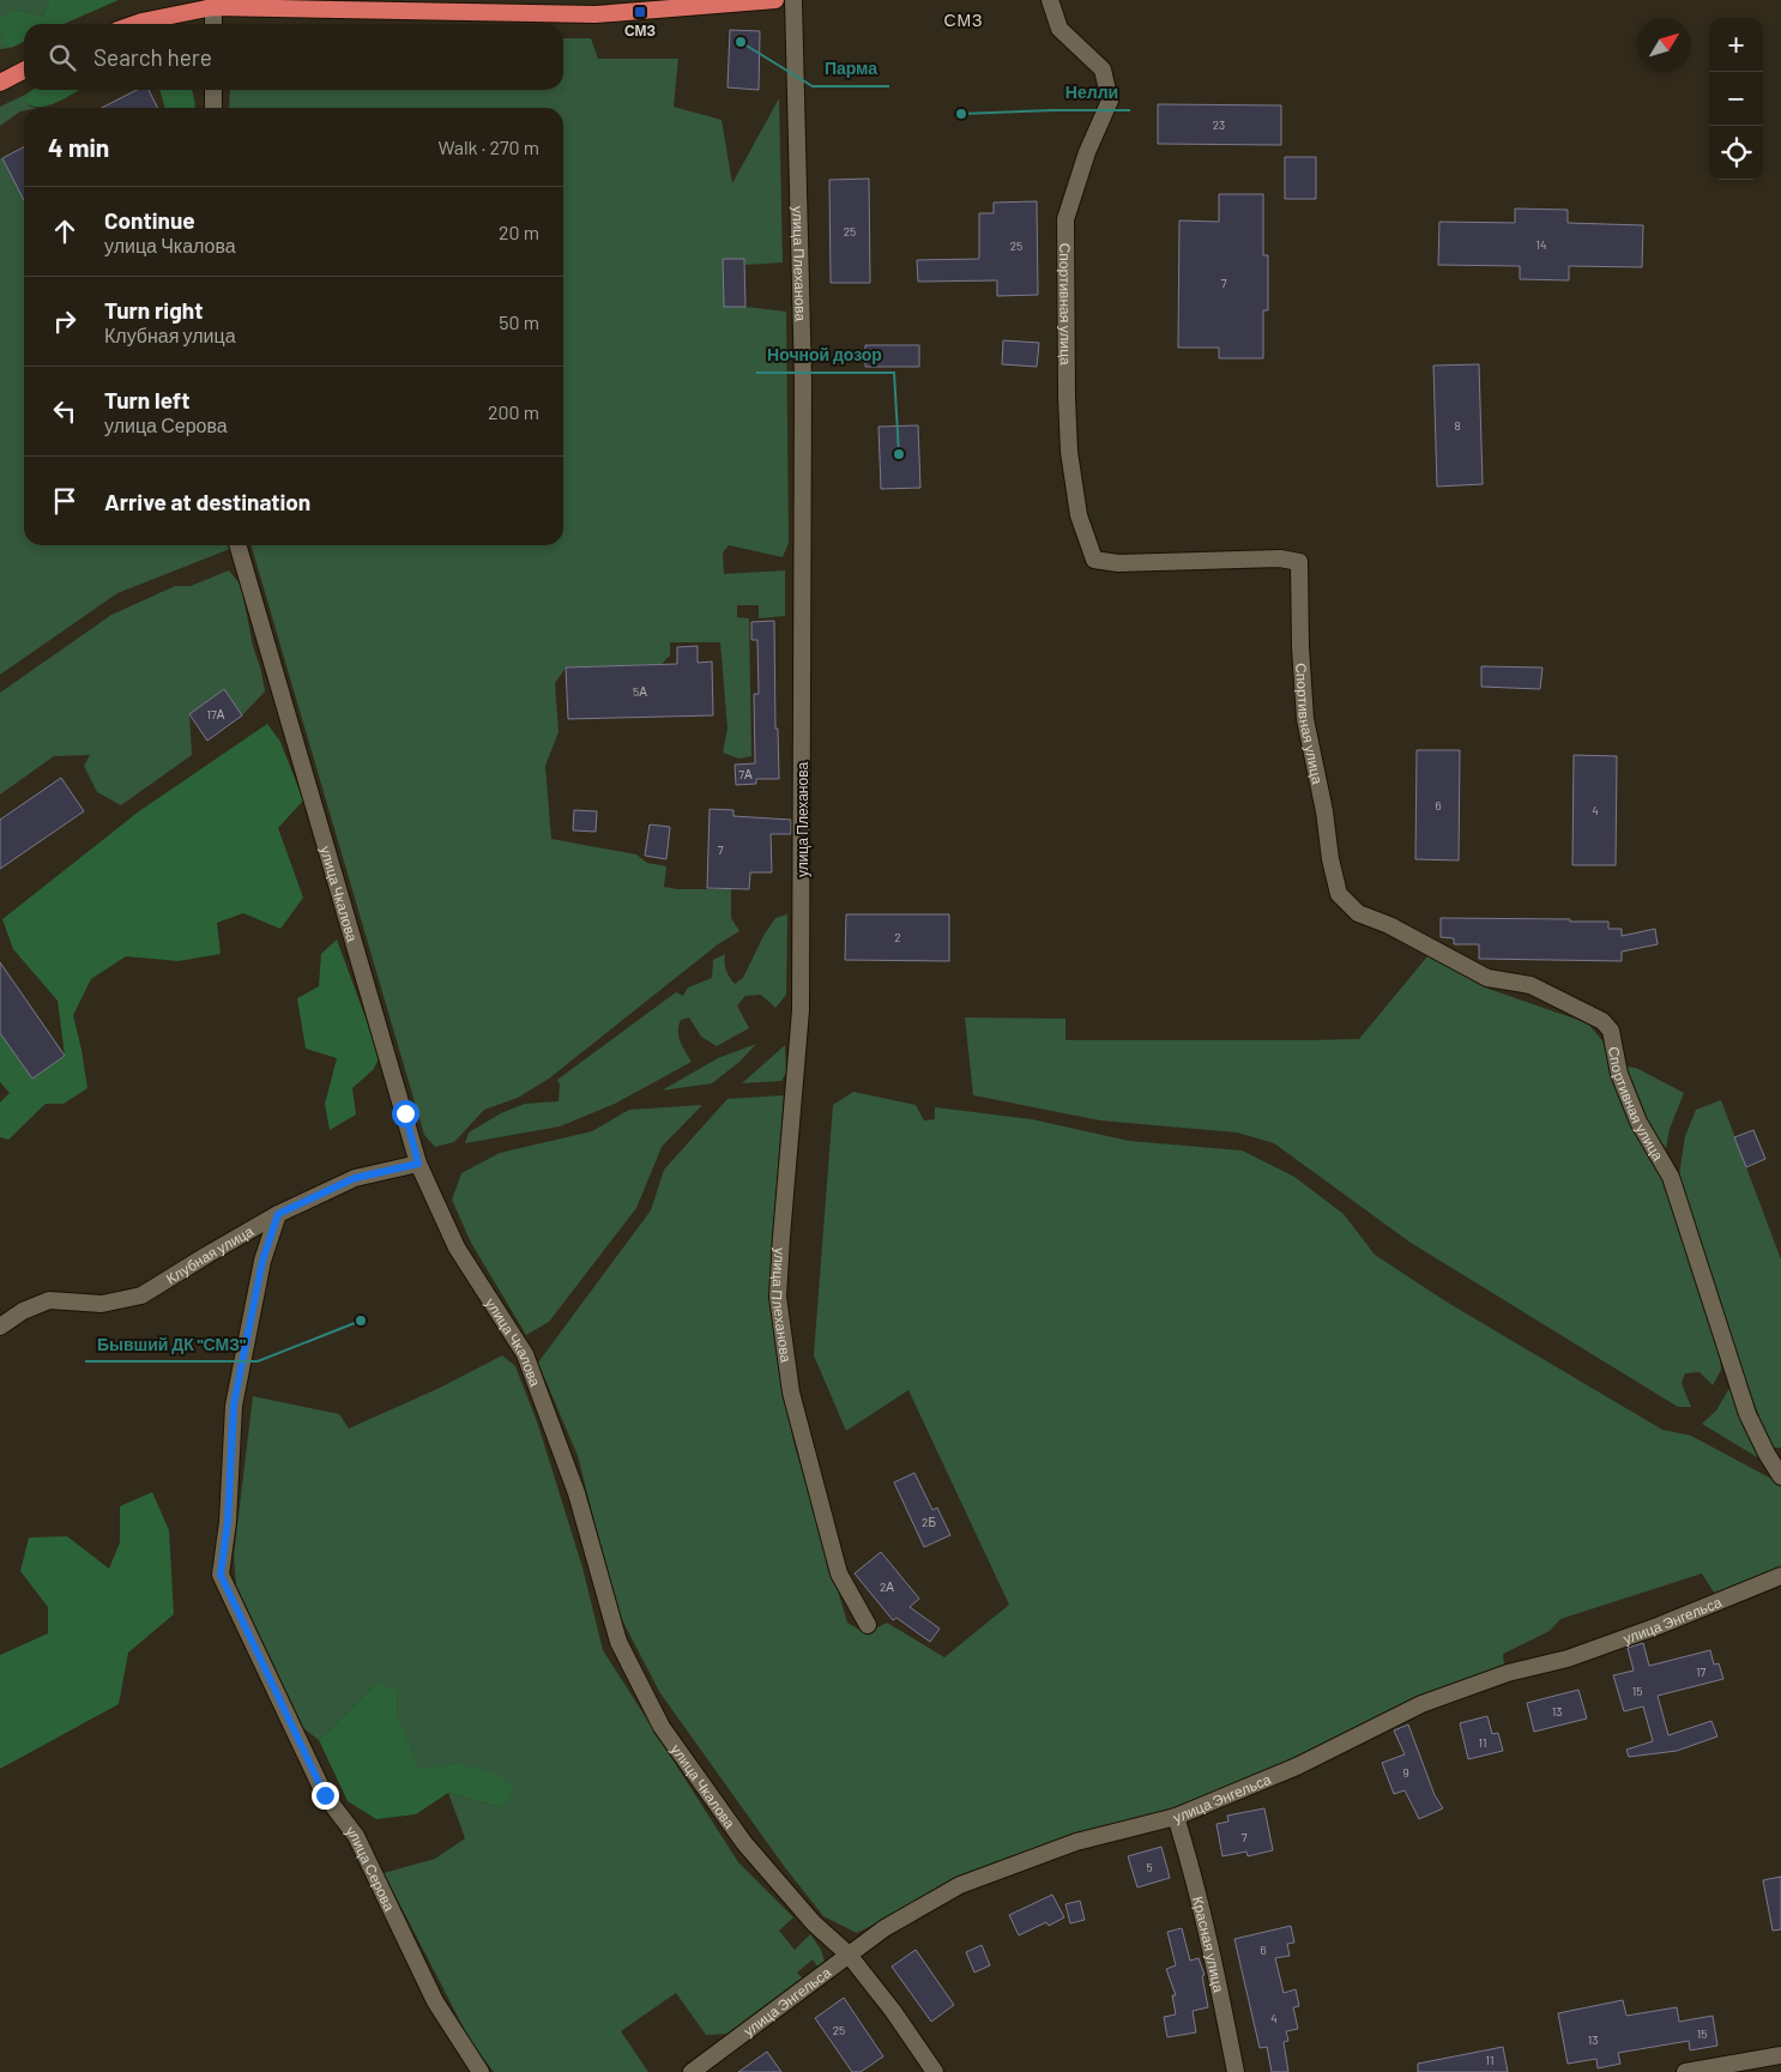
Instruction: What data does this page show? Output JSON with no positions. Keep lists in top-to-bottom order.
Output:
{
  "streets": {
    "street": [
      "улица Плеханова",
      "Спортивная улица",
      "улица Чкалова",
      "Клубная улица",
      "улица Энгельса",
      "улица Серова",
      "Красная улица"
    ]
  },
  "crossings": [
    ["улица Чкалова", "Клубная улица"],
    ["улица Чкалова", "улица Энгельса"],
    ["Клубная улица", "улица Серова"],
    ["улица Энгельса", "Красная улица"]
  ],
  "districts": ["СМЗ"],
  "places": {
    "transit": ["СМЗ"],
    "other": [
      "Парма",
      "Нелли",
      "Ночной дозор",
      "Бывший ДК \"СМЗ\""
    ]
  },
  "house_numbers": [
    "23",
    "25",
    "14",
    "25",
    "7",
    "8",
    "5А",
    "17А",
    "7А",
    "6",
    "4",
    "7",
    "2",
    "2Б",
    "2А",
    "17",
    "15",
    "13",
    "11",
    "9",
    "7",
    "5",
    "6",
    "4",
    "25",
    "15",
    "13",
    "11"
  ],
  "north": "top right",
  "page": {
    "map_buttons": ["+", "−"],
    "search": "Search here",
    "heading": ["4 min", "Walk · 270 m"],
    "list": [
      ["Continue", "улица Чкалова", "20 m"],
      ["Turn right", "Клубная улица", "50 m"],
      ["Turn left", "улица Серова", "200 m"],
      "Arrive at destination"
    ]
  }
}
